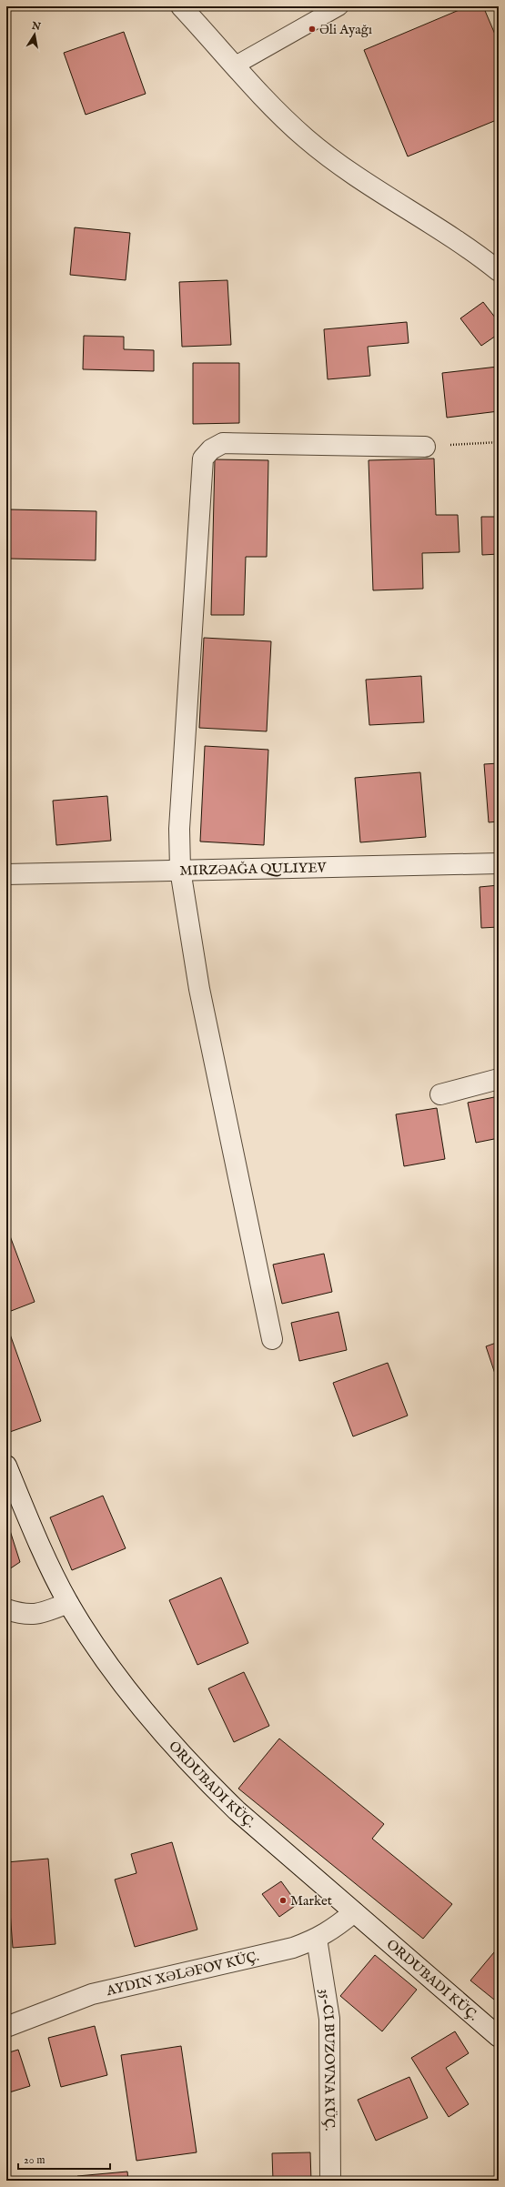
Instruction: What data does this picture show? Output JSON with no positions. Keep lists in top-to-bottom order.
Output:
{
  "streets": {
    "street": ["MIRZƏAĞA QULIYEV", "ORDUBADI KÜÇ.", "35-CI BUZOVNA KÜÇ."]
  },
  "places": ["Əli Ayağı", "Market"],
  "scale_bar": "20 m",
  "north": "top"
}
